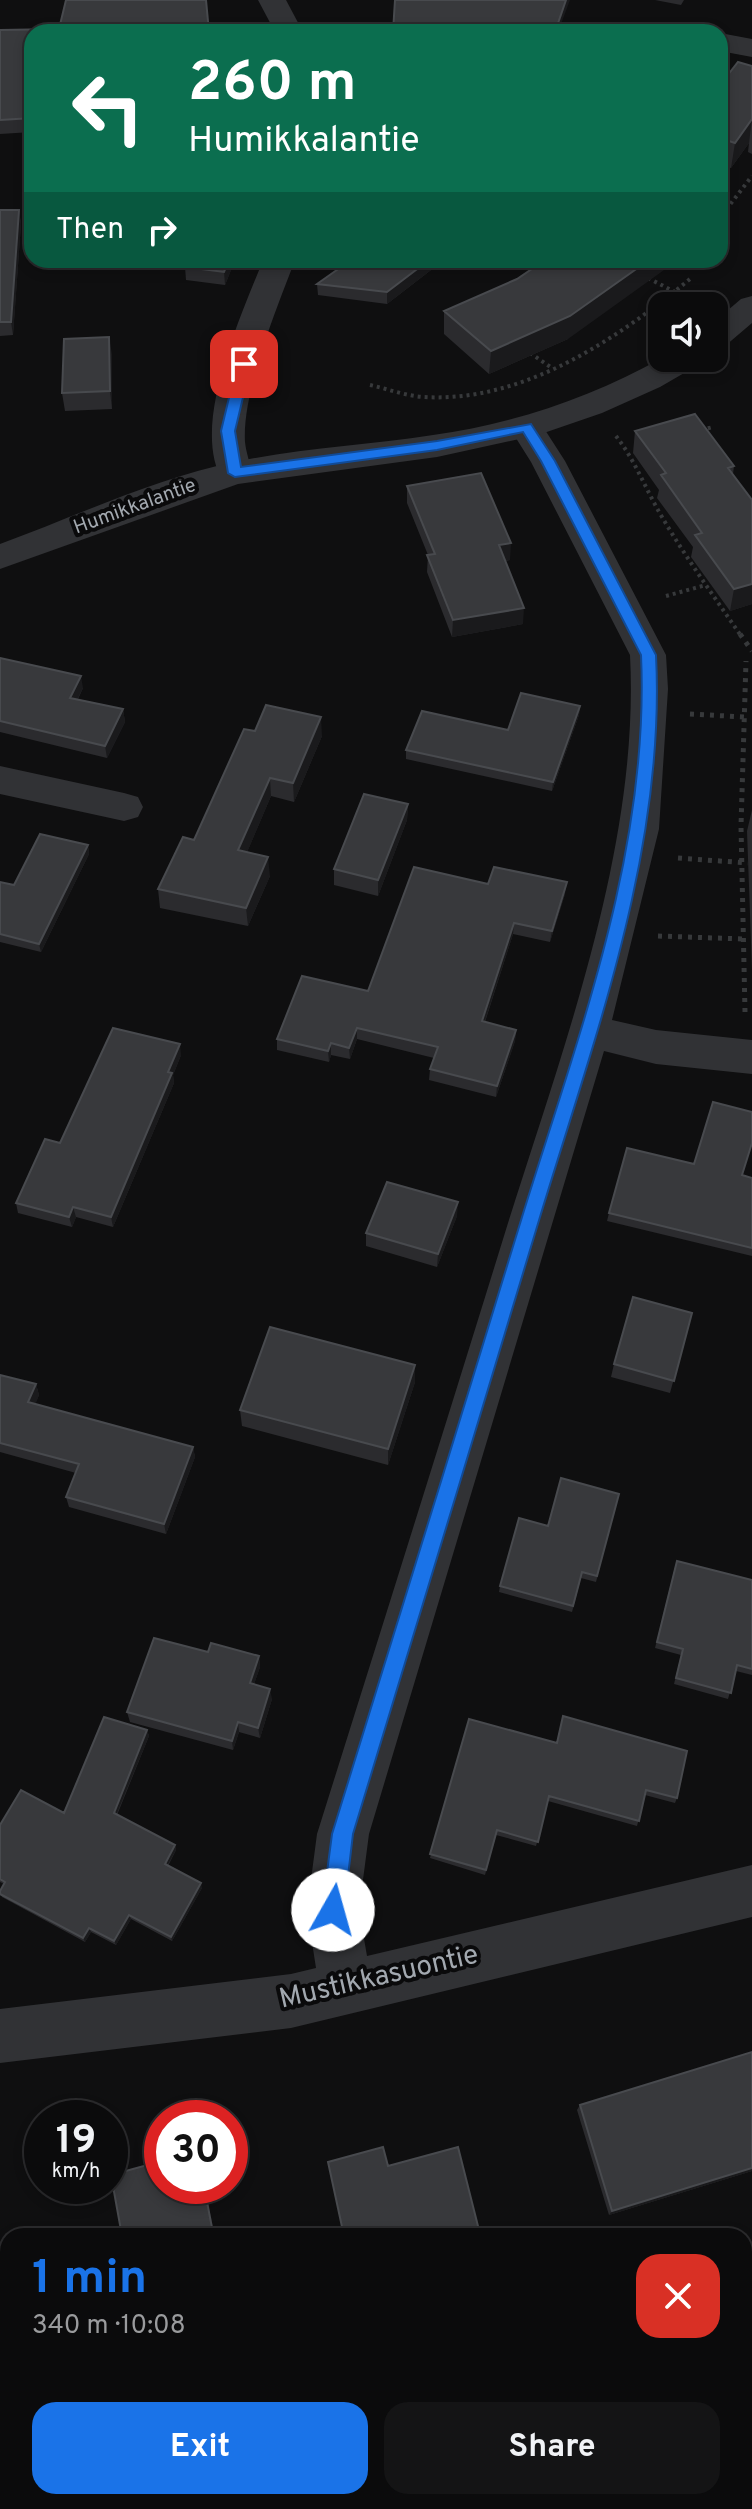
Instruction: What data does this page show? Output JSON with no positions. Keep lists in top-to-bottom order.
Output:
{
  "streets": {
    "street": ["Humikkalantie", "Mustikkasuontie"]
  },
  "page": {
    "turn": ["260 m", "Humikkalantie"],
    "then": "Then",
    "speed": "19 km/h",
    "limit": "30",
    "heading": ["1 min", "340 m · 10:08"],
    "buttons": ["Exit", "Share"]
  }
}
